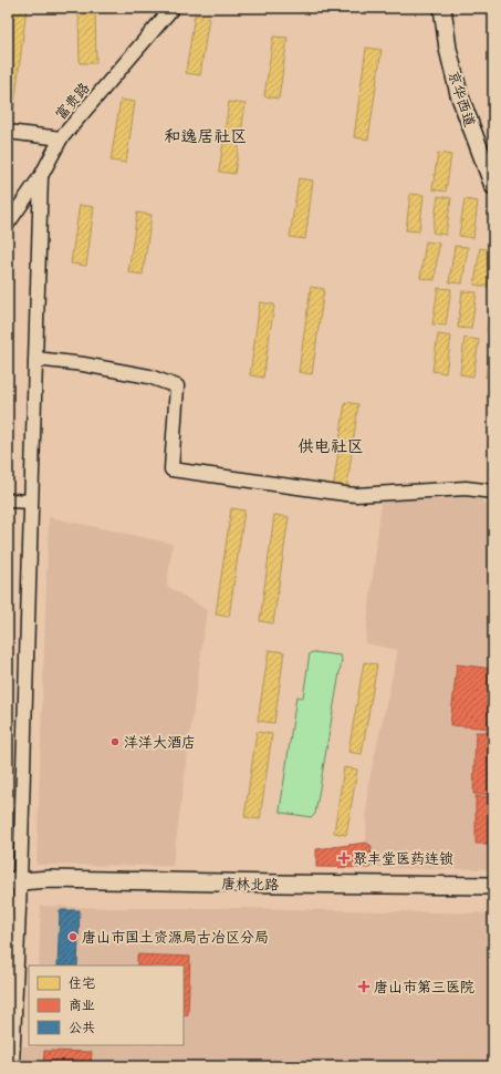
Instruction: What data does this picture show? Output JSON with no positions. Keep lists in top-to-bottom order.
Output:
{
  "streets": {
    "main road": ["京华西道", "唐林北路"],
    "street": ["富贵路"]
  },
  "districts": ["和逸居社区", "供电社区"],
  "places": {
    "other": ["洋洋大酒店", "唐山市国土资源局古冶区分局"],
    "health": ["聚丰堂医药连锁", "唐山市第三医院"]
  },
  "legend": ["住宅", "商业", "公共"]
}
